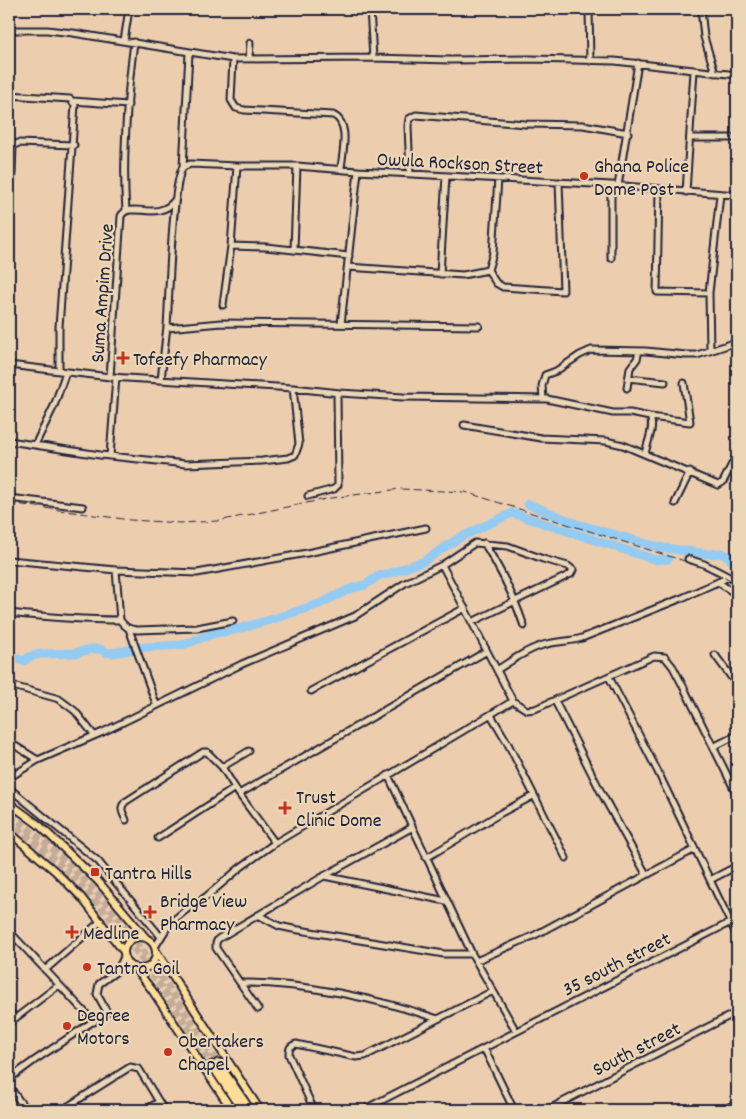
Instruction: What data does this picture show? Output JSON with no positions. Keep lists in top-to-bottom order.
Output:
{
  "streets": {
    "street": [
      "Owula Rockson Street",
      "Suma Ampim Drive",
      "35 south street",
      "South street"
    ]
  },
  "places": {
    "other": [
      "Ghana Police Dome Post",
      "Tantra Goil",
      "Degree Motors",
      "Obertakers Chapel"
    ],
    "health": [
      "Tofeefy Pharmacy",
      "Trust Clinic Dome",
      "Bridge View Pharmacy",
      "Medline"
    ],
    "transit": ["Tantra Hills"]
  }
}
